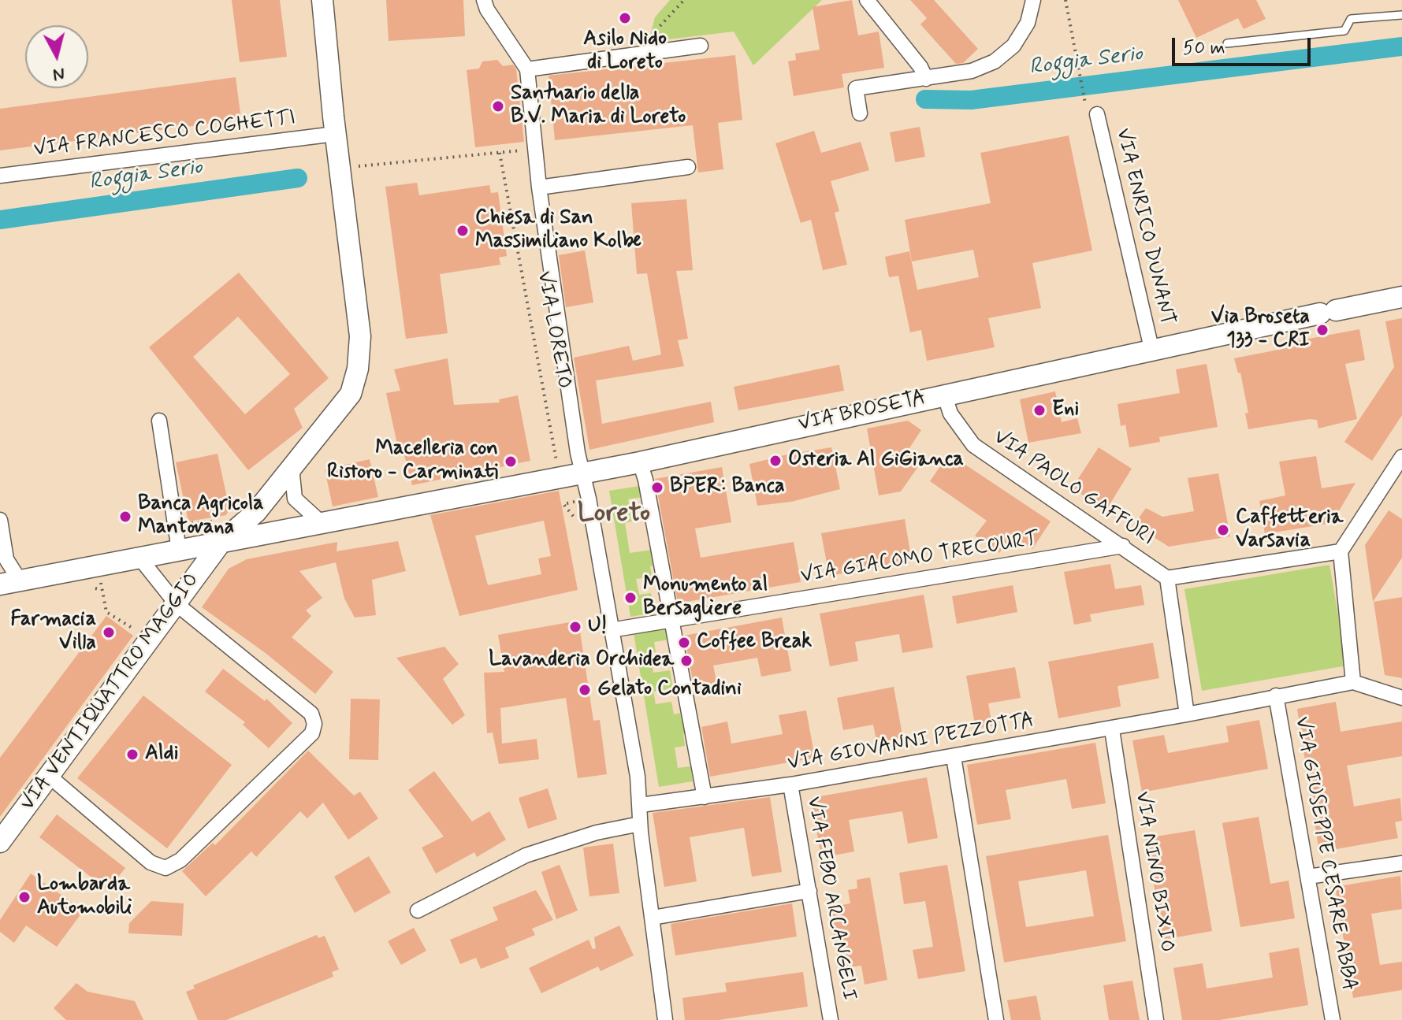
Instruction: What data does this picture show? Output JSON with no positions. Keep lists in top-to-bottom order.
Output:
{
  "streets": {
    "street": [
      "VIA FRANCESCO COGHETTI",
      "VIA ENRICO DUNANT",
      "VIA LORETO",
      "VIA BROSETA",
      "VIA PAOLO GAFFURI",
      "VIA GIACOMO TRECOURT",
      "VIA VENTIQUATTRO MAGGIO",
      "VIA GIOVANNI PEZZOTTA",
      "VIA GIUSEPPE CESARE ABBA",
      "VIA NINO BIXIO",
      "VIA FEBO ARCANGELI"
    ]
  },
  "crossings": [
    ["VIA FRANCESCO COGHETTI", "VIA VENTIQUATTRO MAGGIO"],
    ["VIA ENRICO DUNANT", "VIA BROSETA"],
    ["VIA LORETO", "VIA BROSETA"],
    ["VIA LORETO", "VIA GIACOMO TRECOURT"],
    ["VIA LORETO", "VIA GIOVANNI PEZZOTTA"],
    ["VIA BROSETA", "VIA PAOLO GAFFURI"],
    ["VIA BROSETA", "VIA VENTIQUATTRO MAGGIO"],
    ["VIA PAOLO GAFFURI", "VIA GIACOMO TRECOURT"],
    ["VIA GIOVANNI PEZZOTTA", "VIA GIUSEPPE CESARE ABBA"],
    ["VIA GIOVANNI PEZZOTTA", "VIA NINO BIXIO"],
    ["VIA GIOVANNI PEZZOTTA", "VIA FEBO ARCANGELI"]
  ],
  "districts": ["Loreto"],
  "water": ["Roggia Serio"],
  "places": [
    "Asilo Nido di Loreto",
    "Santuario della B.V. Maria di Loreto",
    "Chiesa di San Massimiliano Kolbe",
    "Via Broseta 133 - CRI",
    "Eni",
    "Osteria Al GiGianca",
    "Macelleria con Ristoro - Carminati",
    "BPER: Banca",
    "Banca Agricola Mantovana",
    "Caffetteria Varsavia",
    "Monumento al Bersagliere",
    "U!",
    "Farmacia Villa",
    "Coffee Break",
    "Lavanderia Orchidea",
    "Gelato Contadini",
    "Aldi",
    "Lombarda Automobili"
  ],
  "scale_bar": "50 m",
  "north": "bottom"
}
